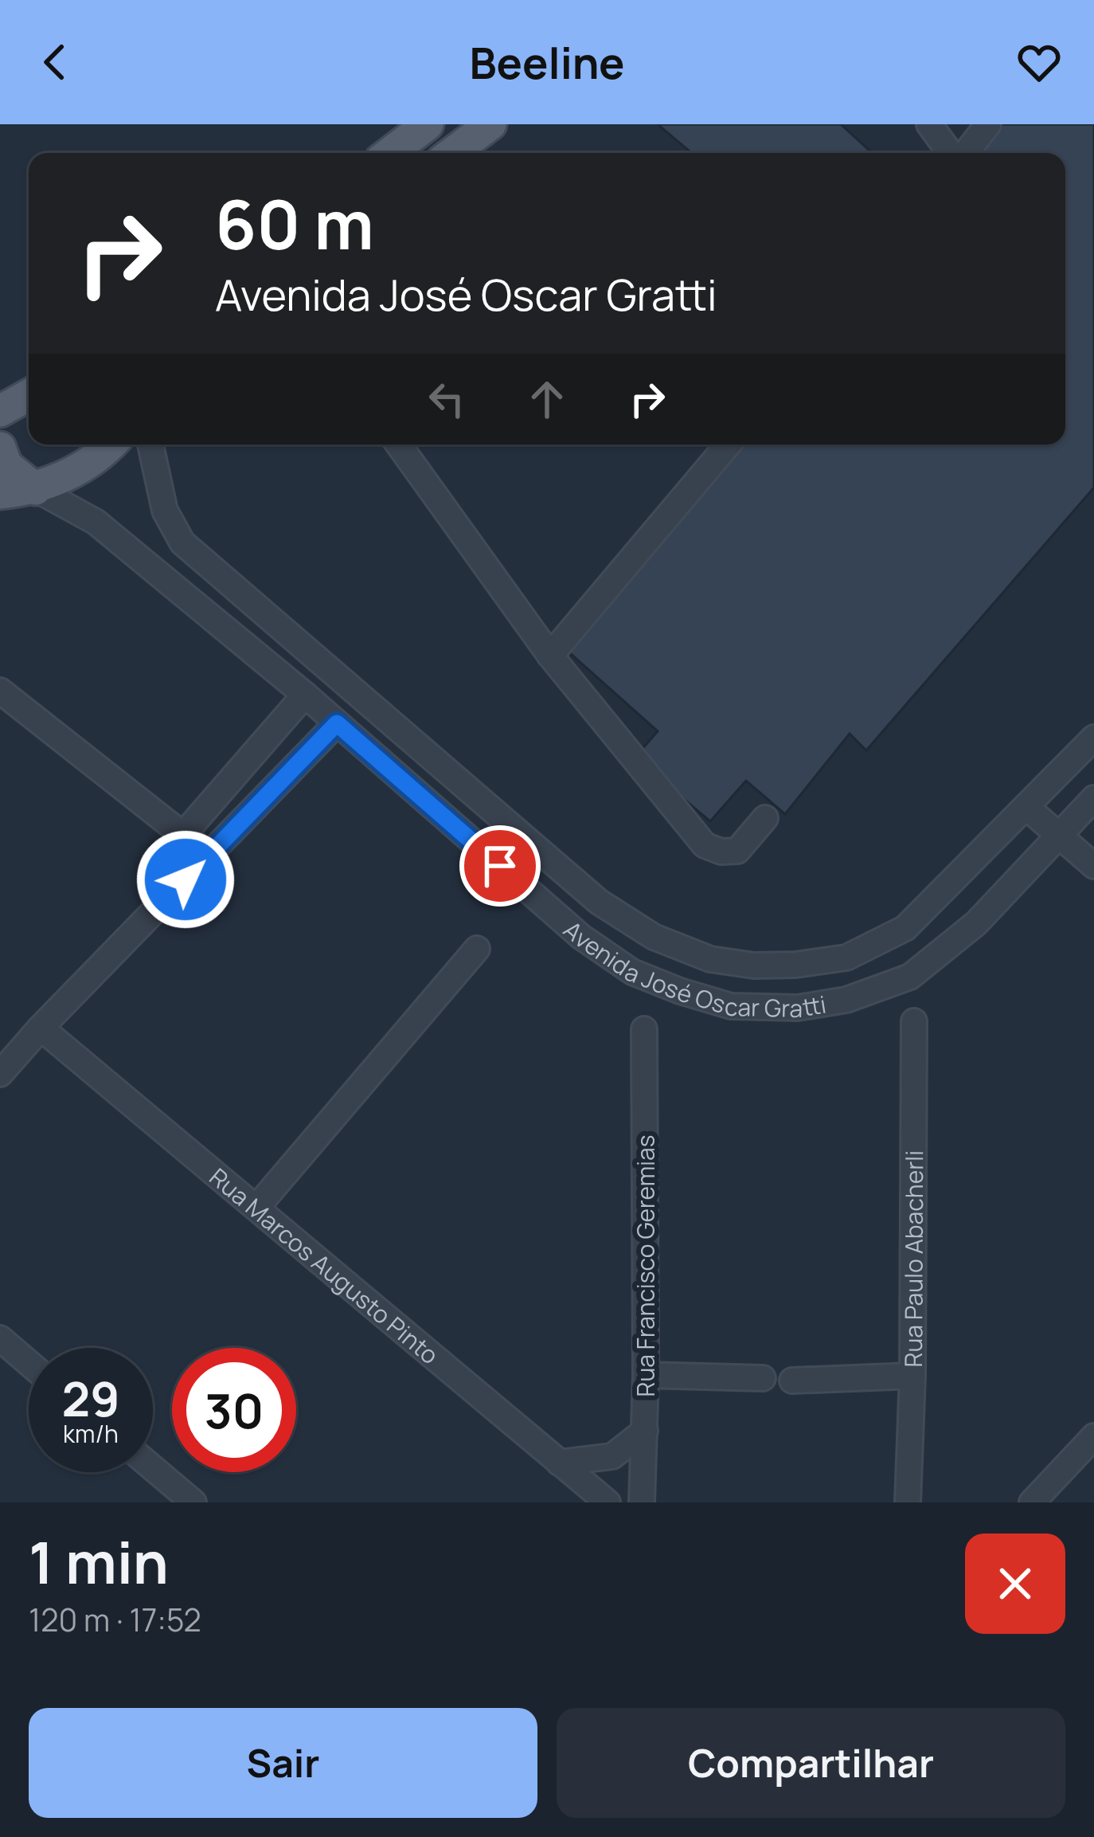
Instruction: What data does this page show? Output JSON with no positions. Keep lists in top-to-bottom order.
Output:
{
  "streets": {
    "street": [
      "Avenida José Oscar Gratti",
      "Rua Paulo Abacherli",
      "Rua Marcos Augusto Pinto",
      "Rua Francisco Geremias"
    ]
  },
  "page": {
    "header": "Beeline",
    "turn": ["60 m", "Avenida José Oscar Gratti"],
    "speed": "29 km/h",
    "limit": "30",
    "heading": ["1 min", "120 m · 17:52"],
    "buttons": ["Sair", "Compartilhar"]
  }
}
